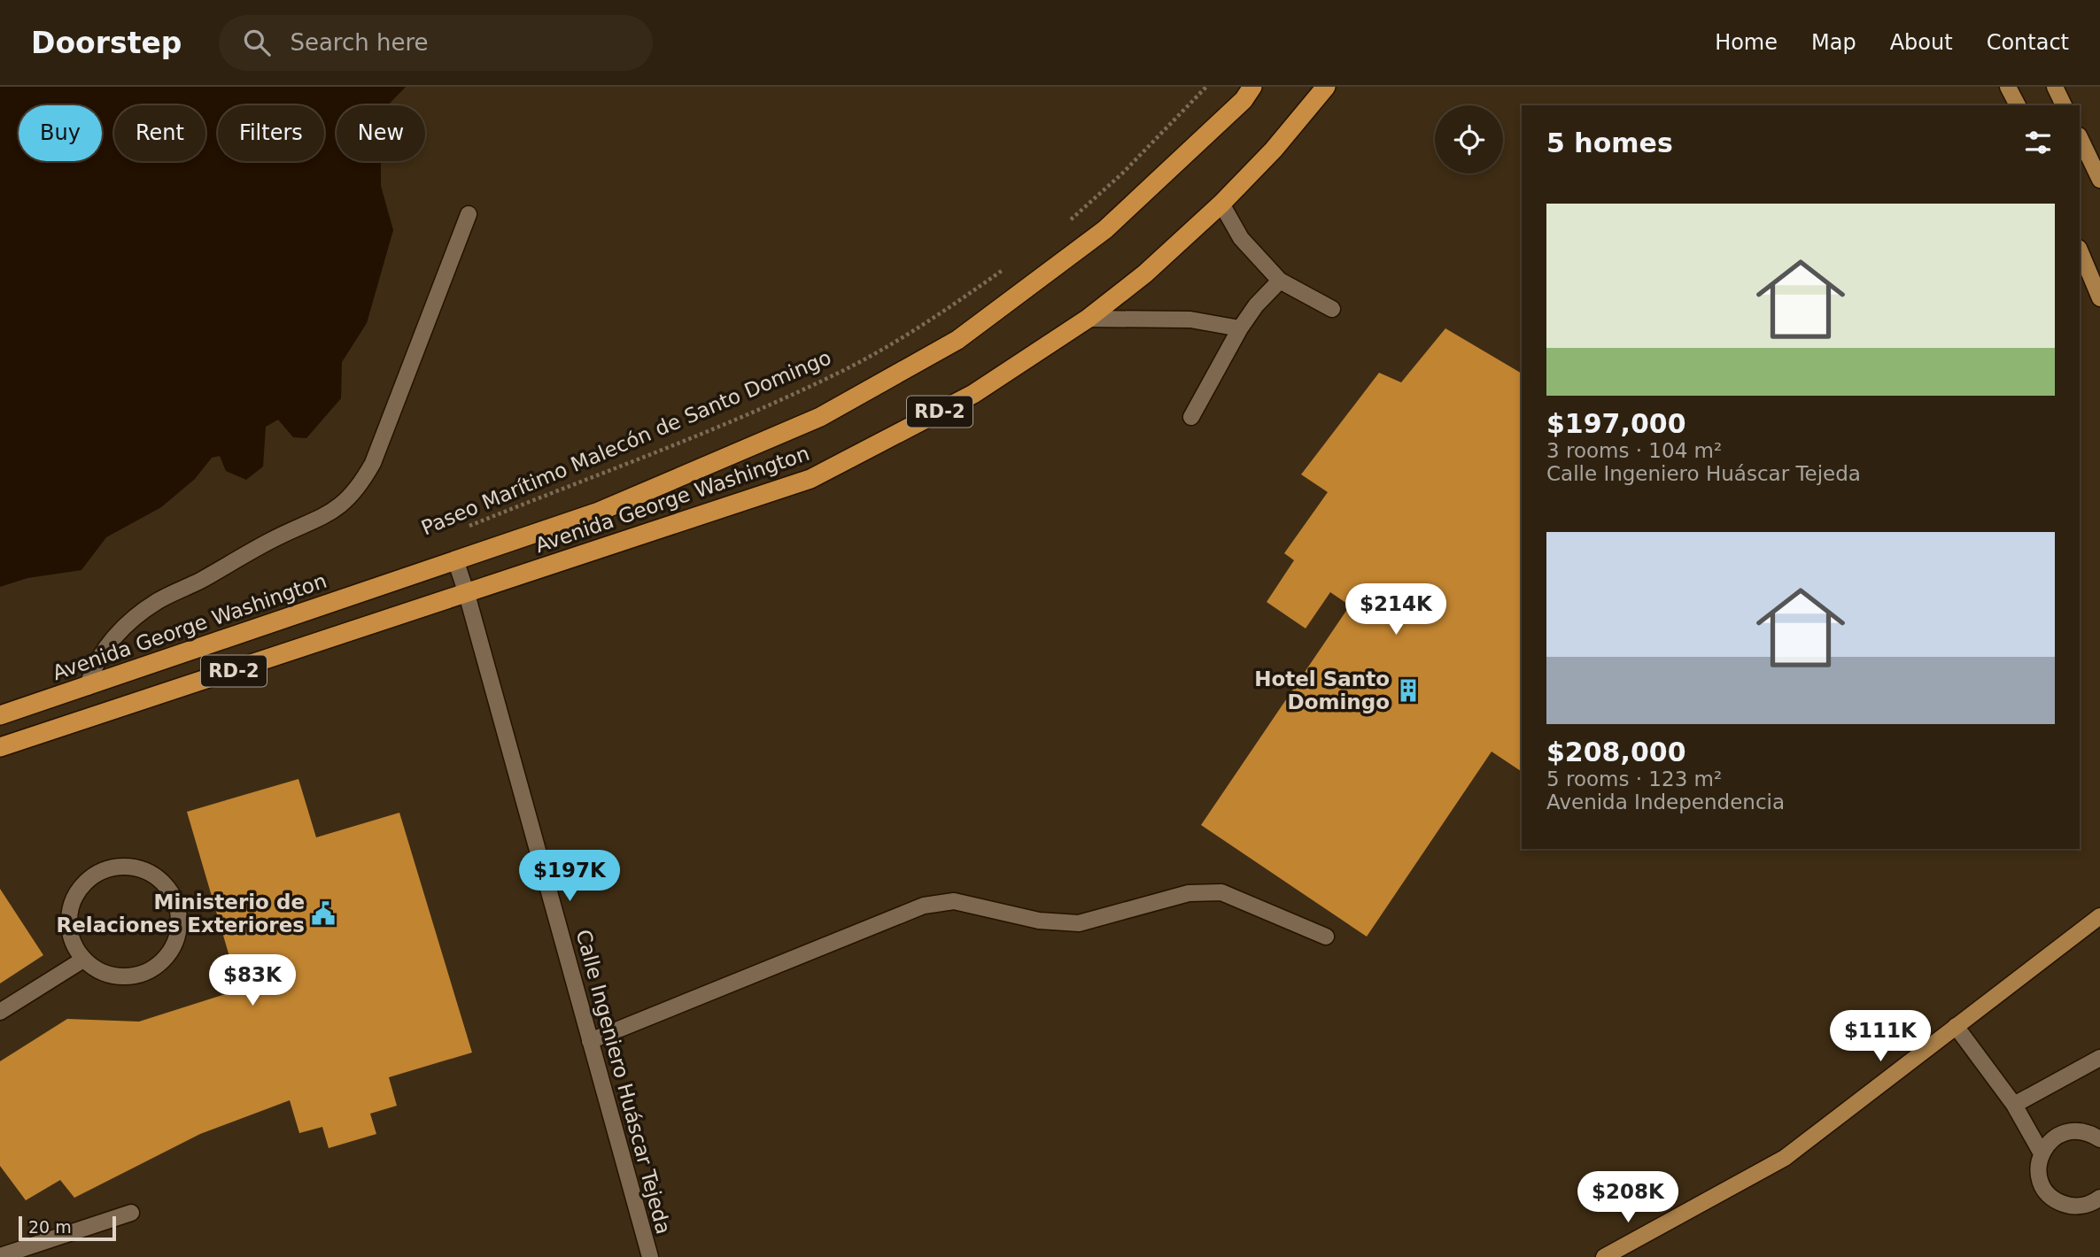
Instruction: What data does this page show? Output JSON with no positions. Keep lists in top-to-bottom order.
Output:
{
  "streets": {
    "highway": ["RD-2", "Avenida George Washington"],
    "street": ["Calle Ingeniero Huáscar Tejeda"],
    "path": ["Paseo Marítimo Malecón de Santo Domingo"]
  },
  "crossings": [
    ["Avenida George Washington", "Calle Ingeniero Huáscar Tejeda"]
  ],
  "places": {
    "building": ["Hotel Santo Domingo"],
    "public building": ["Ministerio de Relaciones Exteriores"]
  },
  "scale_bar": "20 m",
  "page": {
    "header": "Doorstep",
    "search": "Search here",
    "nav": [
      "Home",
      "Map",
      "About",
      "Contact"
    ],
    "chip": [
      "Buy",
      "Rent",
      "Filters",
      "New"
    ],
    "heading": "5 homes",
    "list": [
      {
        "name": "$197,000",
        "note": "3 rooms · 104 m² · Calle Ingeniero Huáscar Tejeda"
      },
      {
        "name": "$208,000",
        "note": "5 rooms · 123 m² · Avenida Independencia"
      }
    ],
    "price": [
      "$214K",
      "$197K",
      "$83K",
      "$111K",
      "$208K"
    ],
    "scale": "20 m"
  }
}
